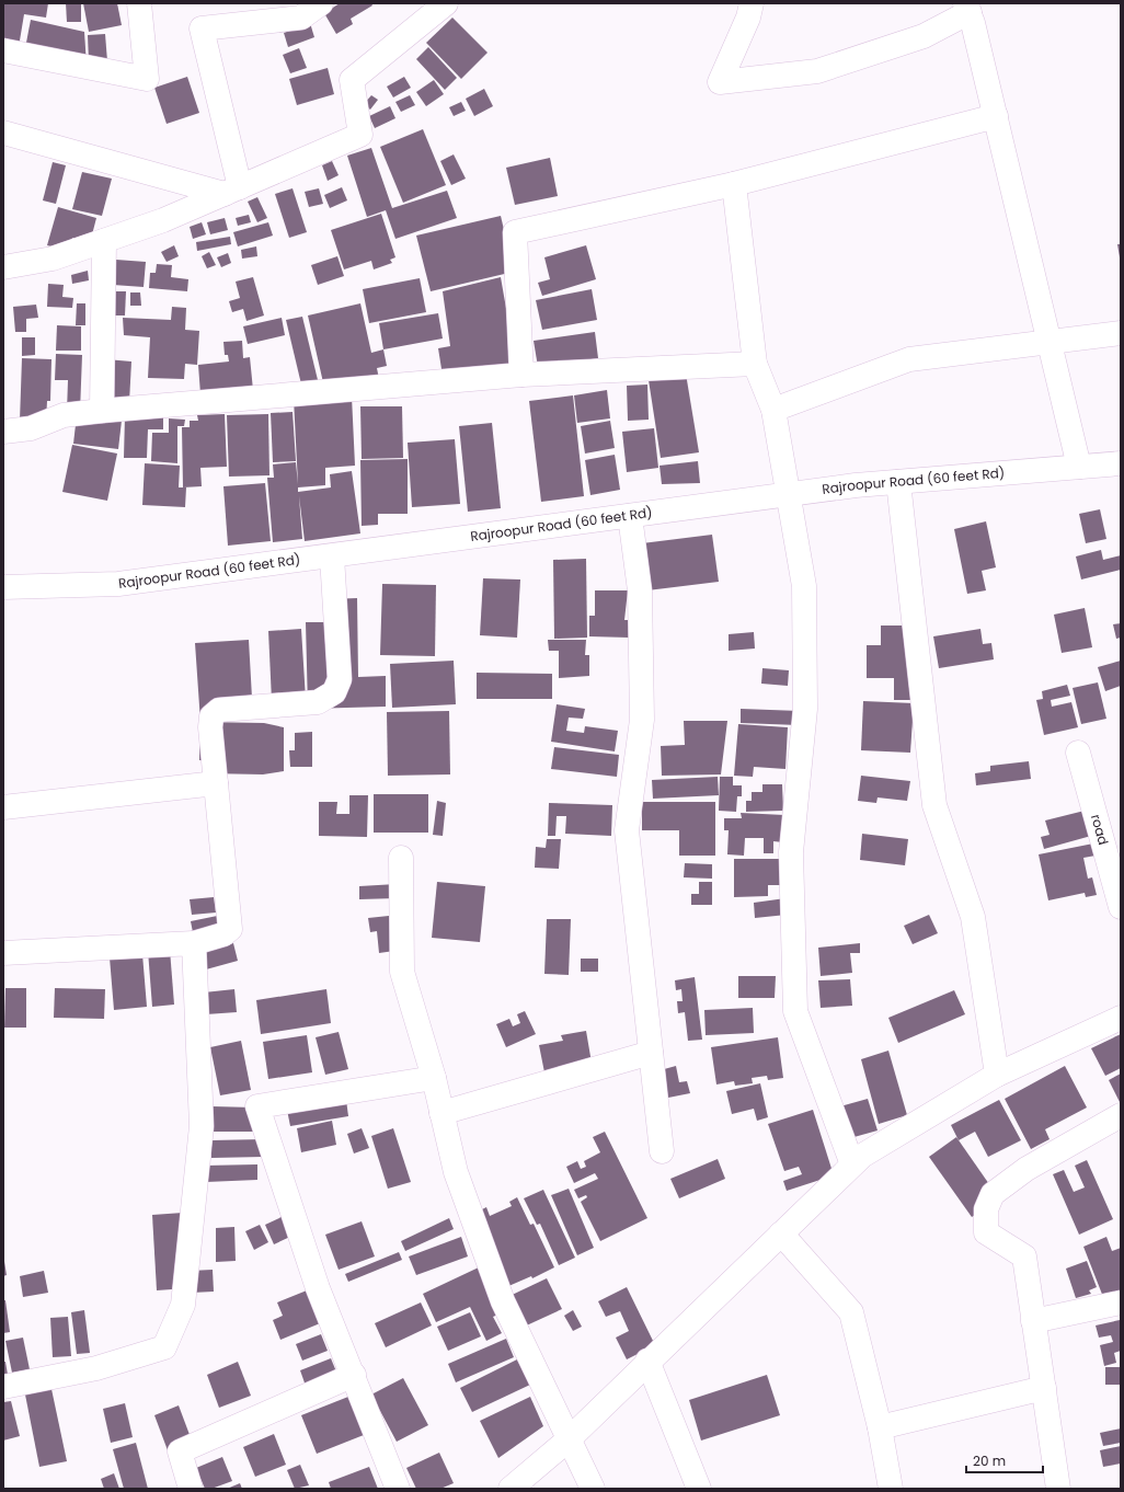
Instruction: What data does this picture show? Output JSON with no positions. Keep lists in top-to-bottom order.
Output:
{
  "streets": {
    "street": ["Rajroopur Road (60 feet Rd)", "road"]
  },
  "scale_bar": "20 m"
}
